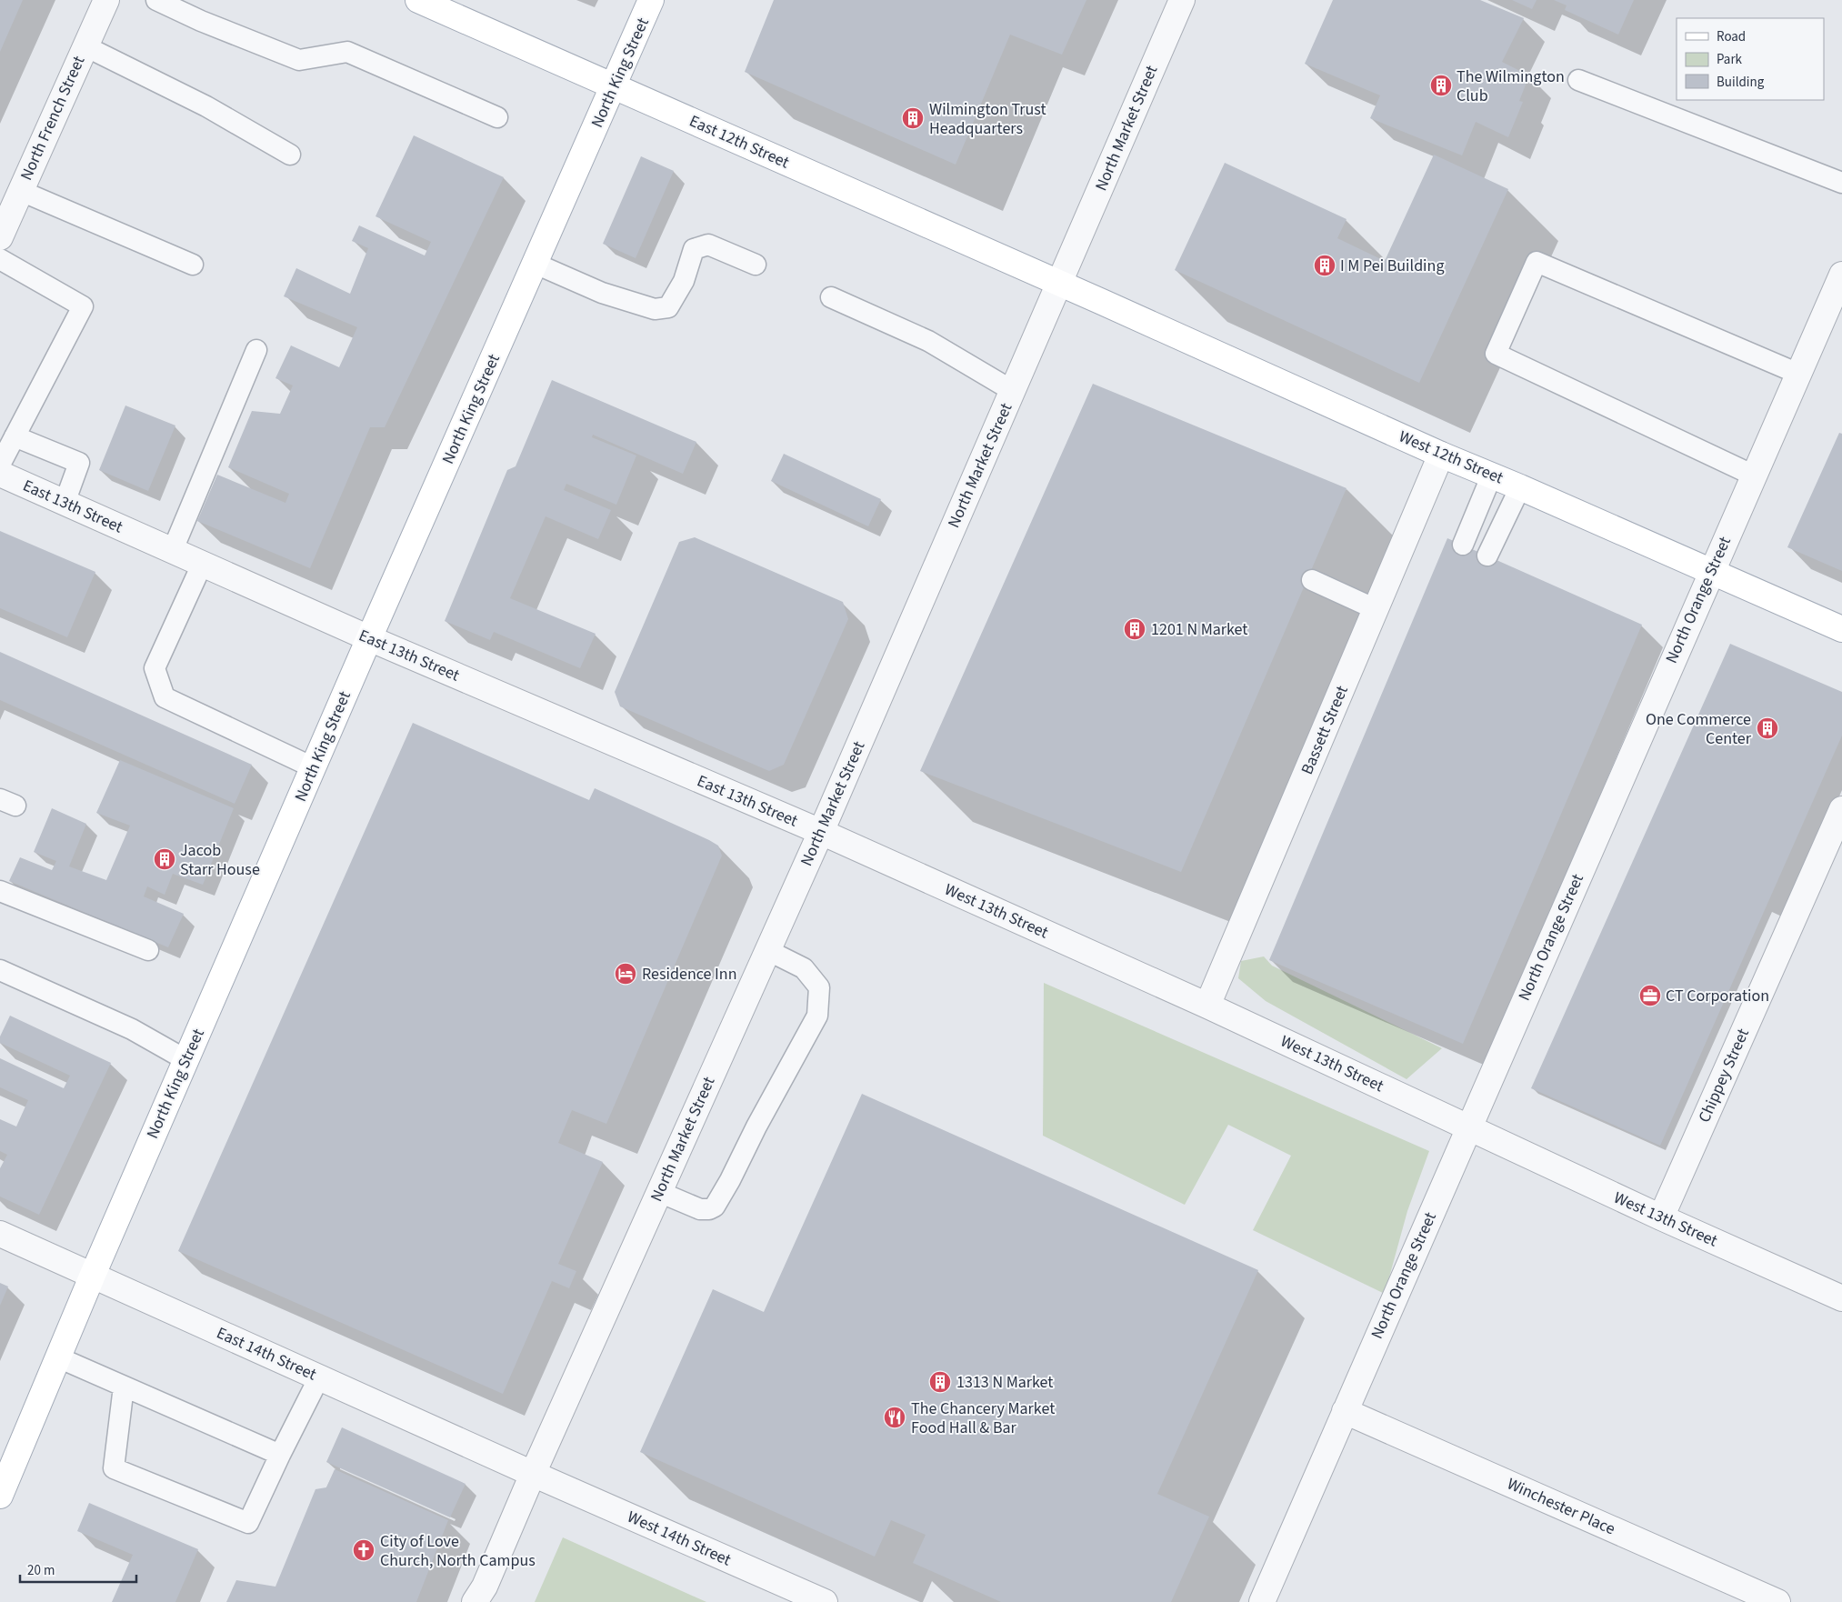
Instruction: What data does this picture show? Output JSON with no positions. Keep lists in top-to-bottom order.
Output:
{
  "streets": {
    "main road": ["North King Street", "East 12th Street", "West 12th Street"],
    "street": [
      "North French Street",
      "North Market Street",
      "East 13th Street",
      "North Orange Street",
      "Bassett Street",
      "West 13th Street",
      "Chippey Street",
      "East 14th Street",
      "Winchester Place",
      "West 14th Street"
    ]
  },
  "crossings": [
    ["North King Street", "East 12th Street"],
    ["North King Street", "East 13th Street"],
    ["North King Street", "East 14th Street"],
    ["North Market Street", "East 12th Street"],
    ["North Market Street", "West 12th Street"],
    ["North Market Street", "East 13th Street"],
    ["North Market Street", "West 13th Street"],
    ["North Market Street", "East 14th Street"],
    ["North Market Street", "West 14th Street"],
    ["East 12th Street", "West 12th Street"],
    ["West 12th Street", "North Orange Street"],
    ["West 12th Street", "Bassett Street"],
    ["East 13th Street", "West 13th Street"],
    ["North Orange Street", "West 13th Street"],
    ["North Orange Street", "Winchester Place"],
    ["Bassett Street", "West 13th Street"],
    ["West 13th Street", "Chippey Street"],
    ["East 14th Street", "West 14th Street"]
  ],
  "places": {
    "building": [
      "The Wilmington Club",
      "Wilmington Trust Headquarters",
      "I M Pei Building",
      "1201 N Market",
      "One Commerce Center",
      "Jacob Starr House",
      "1313 N Market"
    ],
    "hotel": ["Residence Inn"],
    "office": ["CT Corporation"],
    "restaurant": ["The Chancery Market Food Hall & Bar"],
    "church": ["City of Love Church, North Campus"]
  },
  "legend": ["Road", "Park", "Building"],
  "scale_bar": "20 m"
}
